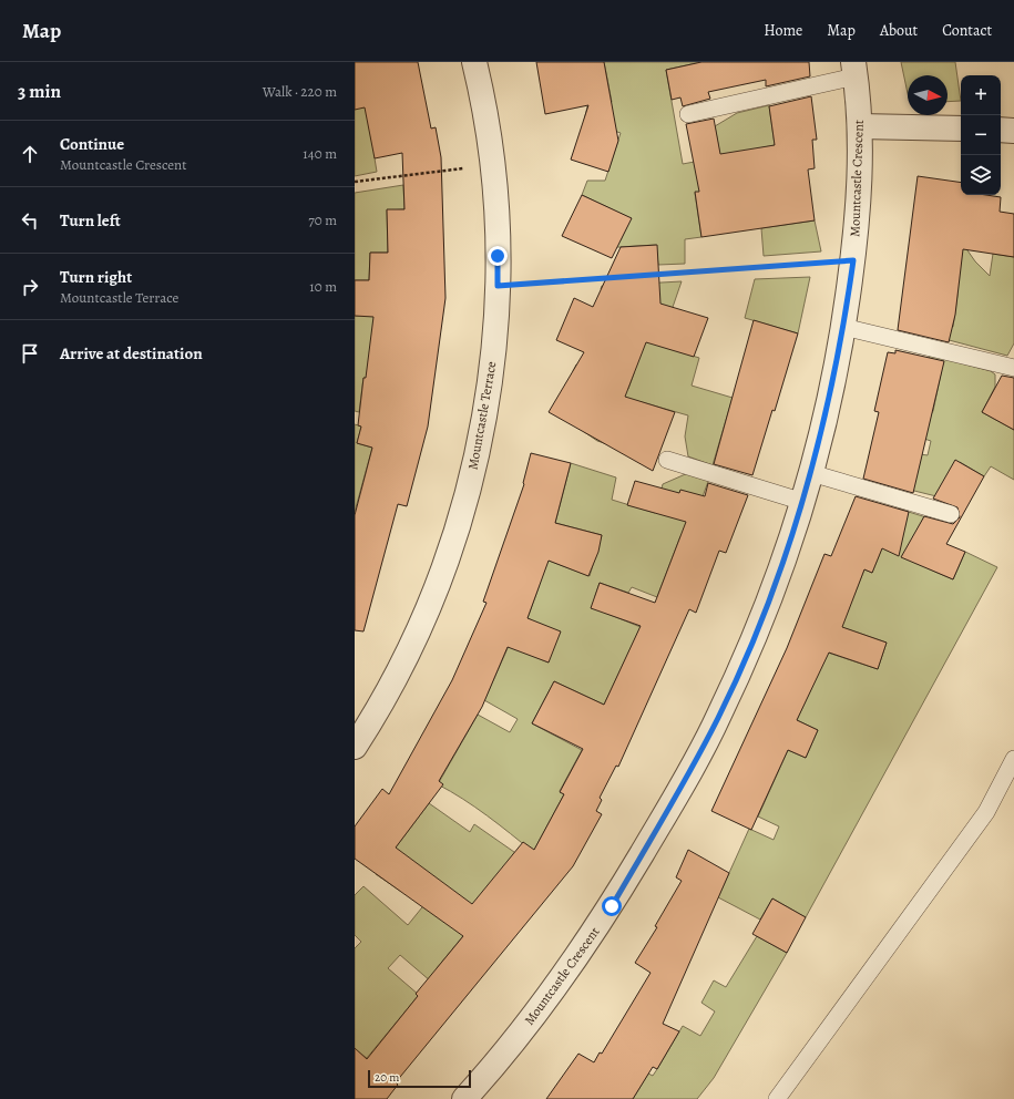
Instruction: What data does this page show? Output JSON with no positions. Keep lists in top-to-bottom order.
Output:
{
  "streets": {
    "street": ["Mountcastle Crescent", "Mountcastle Terrace"]
  },
  "scale_bar": "20 m",
  "north": "right",
  "page": {
    "header": "Map",
    "nav": [
      "Home",
      "Map",
      "About",
      "Contact"
    ],
    "heading": ["3 min", "Walk · 220 m"],
    "map_buttons": ["+", "−"],
    "list": [
      ["Continue", "Mountcastle Crescent", "140 m"],
      ["Turn left", "70 m"],
      ["Turn right", "Mountcastle Terrace", "10 m"],
      "Arrive at destination"
    ],
    "scale": "20 m"
  }
}
